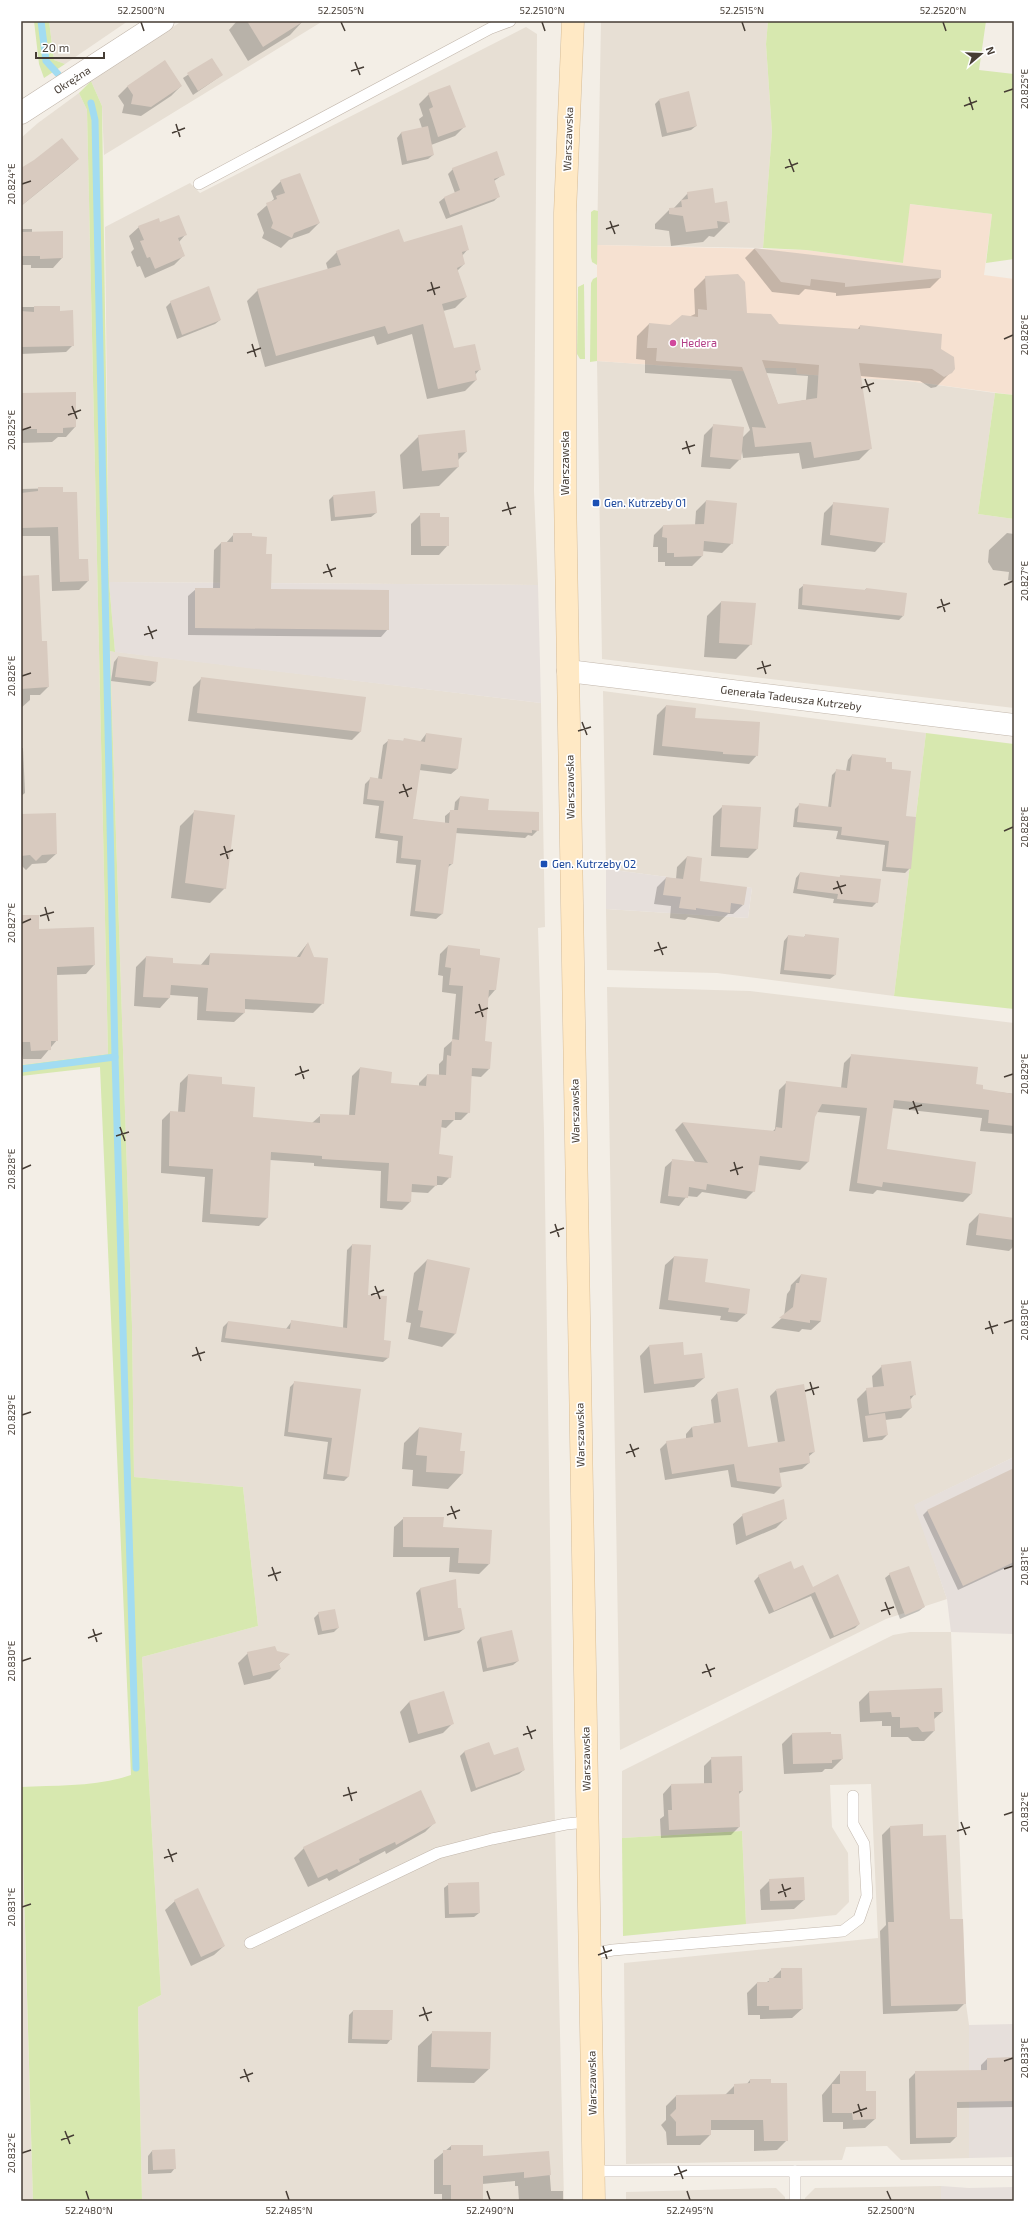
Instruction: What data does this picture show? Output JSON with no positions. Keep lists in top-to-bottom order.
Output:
{
  "streets": {
    "main road": ["Warszawska"],
    "street": ["Okrężna", "Generała Tadeusza Kutrzeby"]
  },
  "crossings": [
    ["Warszawska", "Generała Tadeusza Kutrzeby"]
  ],
  "places": {
    "other": ["Hedera"],
    "transit": ["Gen. Kutrzeby 01", "Gen. Kutrzeby 02"]
  },
  "scale_bar": "20 m",
  "north": "right",
  "coordinates": [
    "52.2500°N",
    "52.2505°N",
    "52.2510°N",
    "52.2515°N",
    "52.2520°N",
    "20.825°E",
    "20.824°E",
    "20.826°E",
    "20.827°E",
    "20.828°E",
    "20.829°E",
    "20.830°E",
    "20.831°E",
    "20.832°E",
    "20.833°E",
    "52.2480°N",
    "52.2485°N",
    "52.2490°N",
    "52.2495°N"
  ]
}
